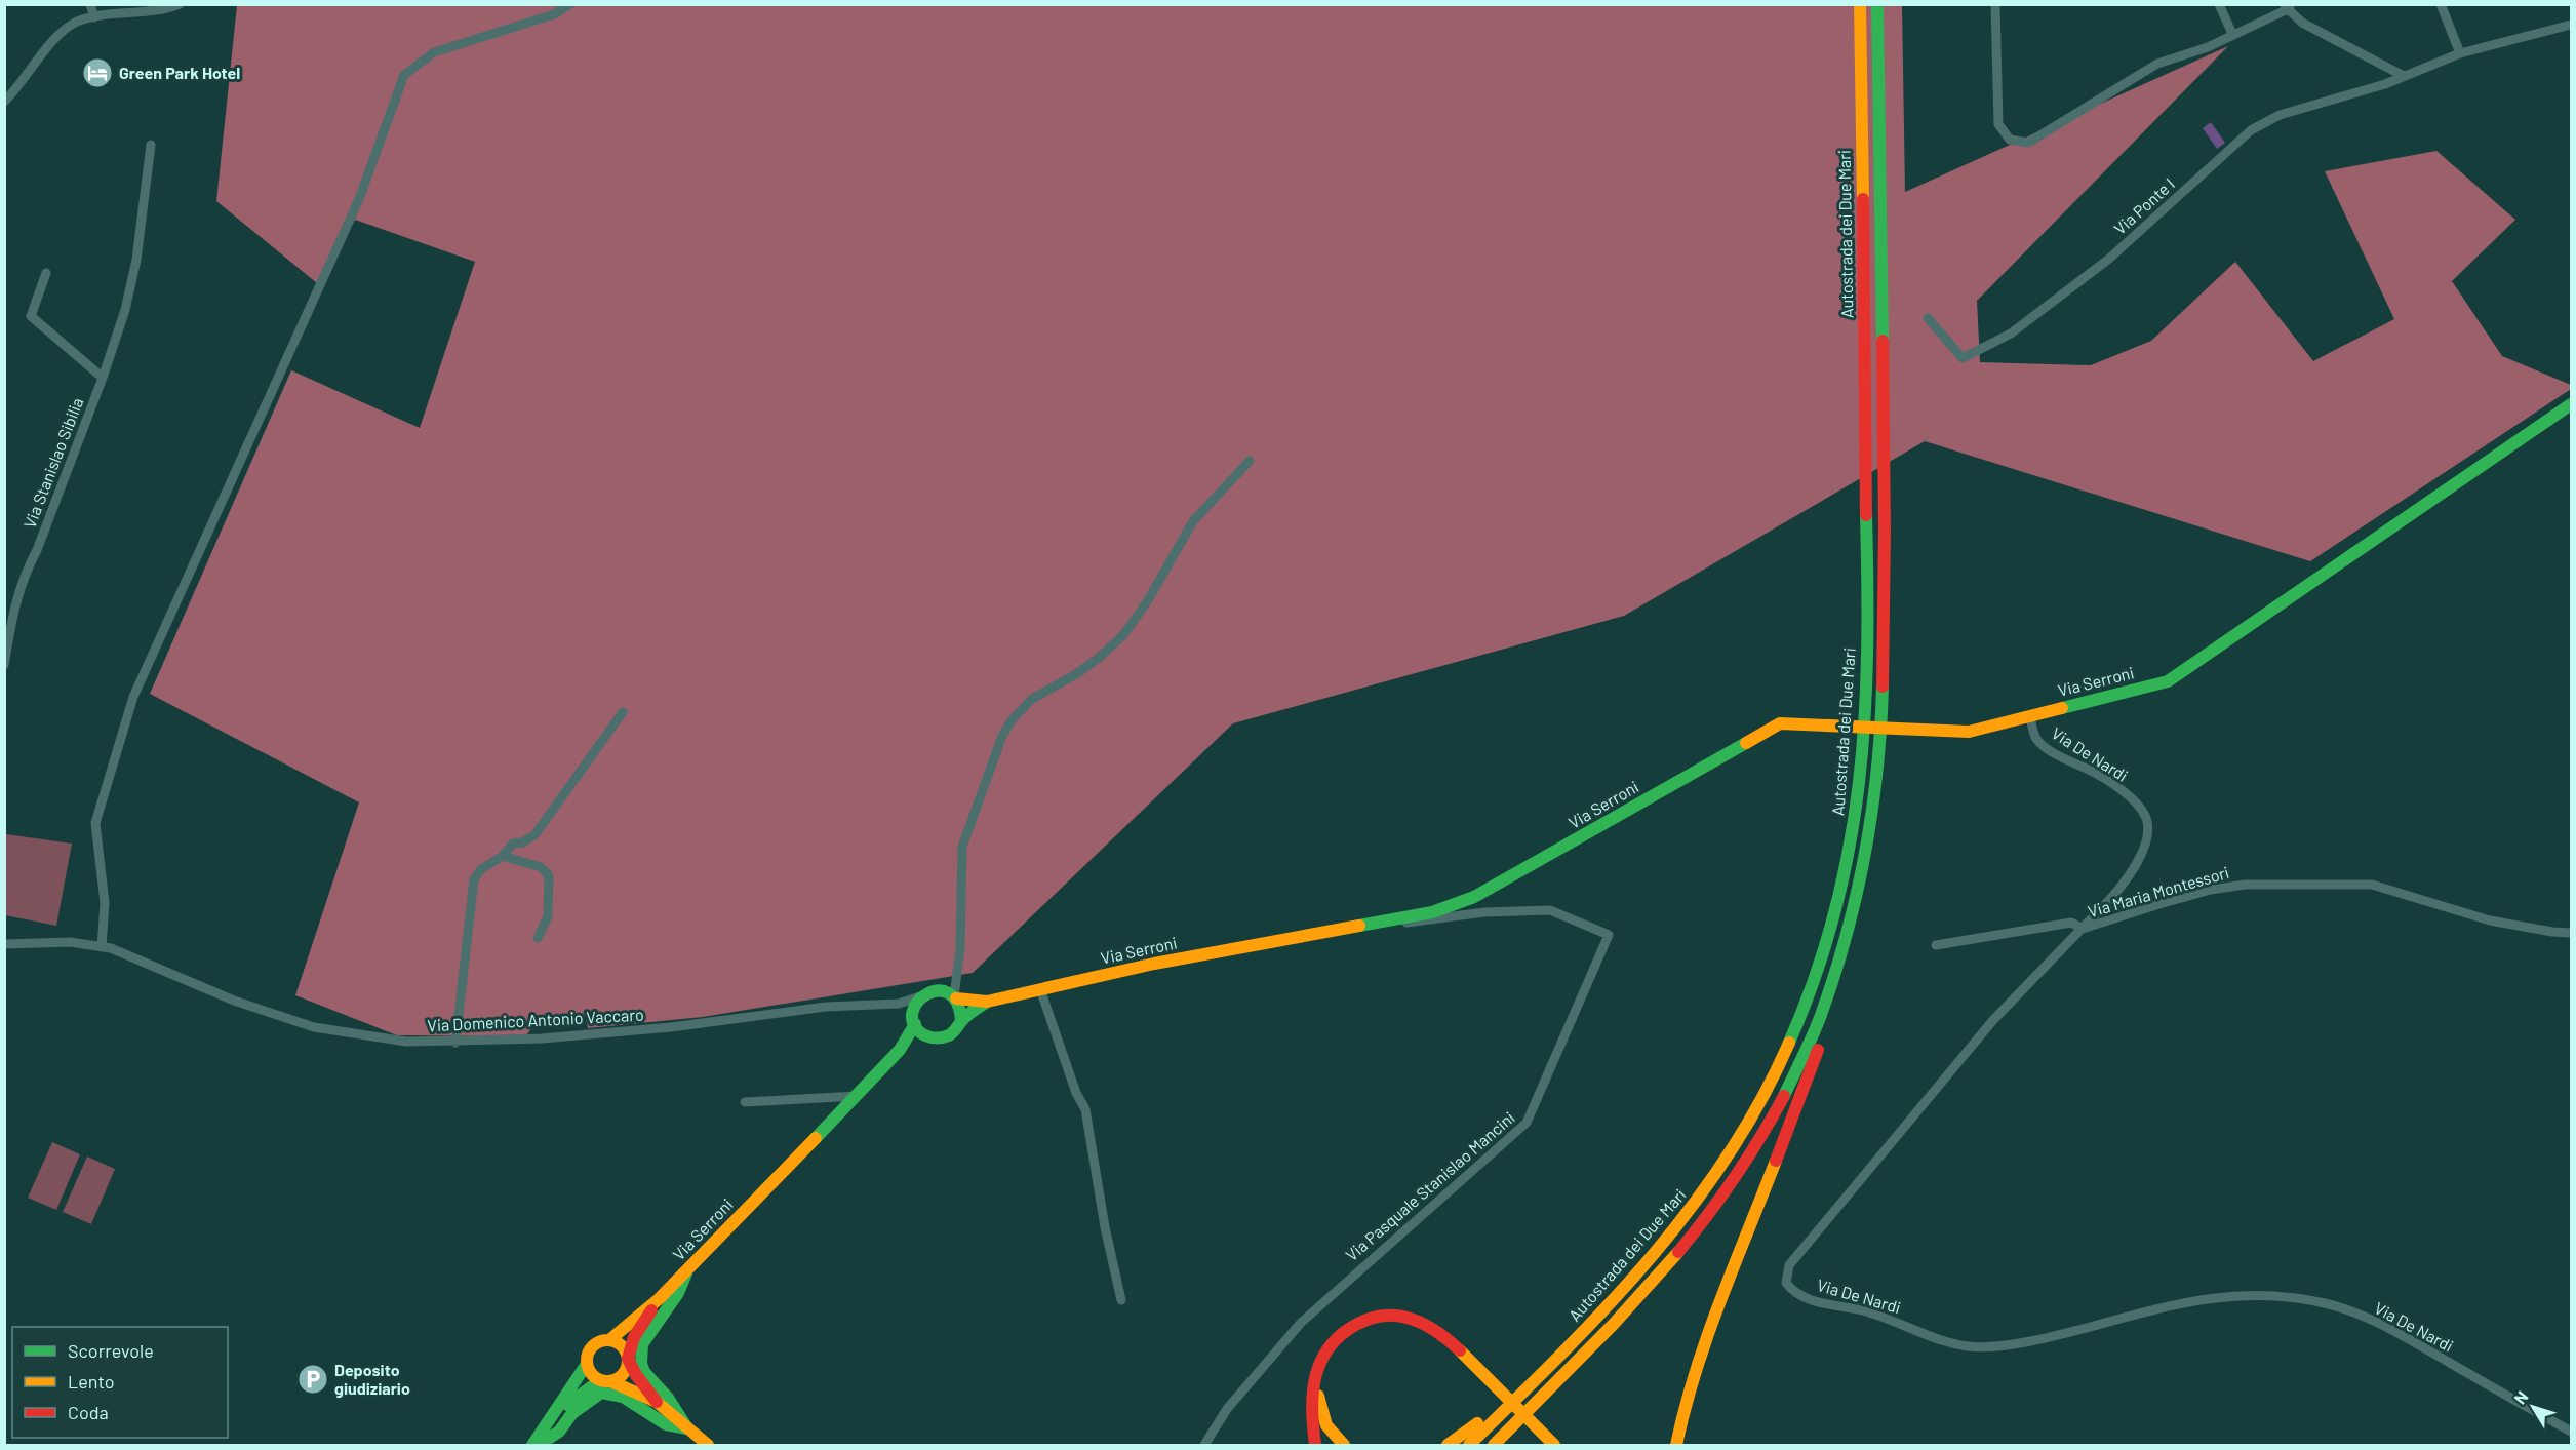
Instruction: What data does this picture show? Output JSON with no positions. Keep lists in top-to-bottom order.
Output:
{
  "streets": {
    "main road": ["Autostrada dei Due Mari", "Via Serroni"],
    "street": [
      "Via Ponte I",
      "Via Stanislao Sibilia",
      "Via De Nardi",
      "Via Maria Montessori",
      "Via Domenico Antonio Vaccaro",
      "Via Pasquale Stanislao Mancini"
    ]
  },
  "crossings": [
    ["Via Serroni", "Via De Nardi"],
    ["Via Serroni", "Via Domenico Antonio Vaccaro"],
    ["Via Serroni", "Via Pasquale Stanislao Mancini"],
    ["Via De Nardi", "Via Maria Montessori"]
  ],
  "places": {
    "hotel": ["Green Park Hotel"],
    "parking": ["Deposito giudiziario"]
  },
  "legend": ["Scorrevole", "Lento", "Coda"],
  "north": "top left"
}
